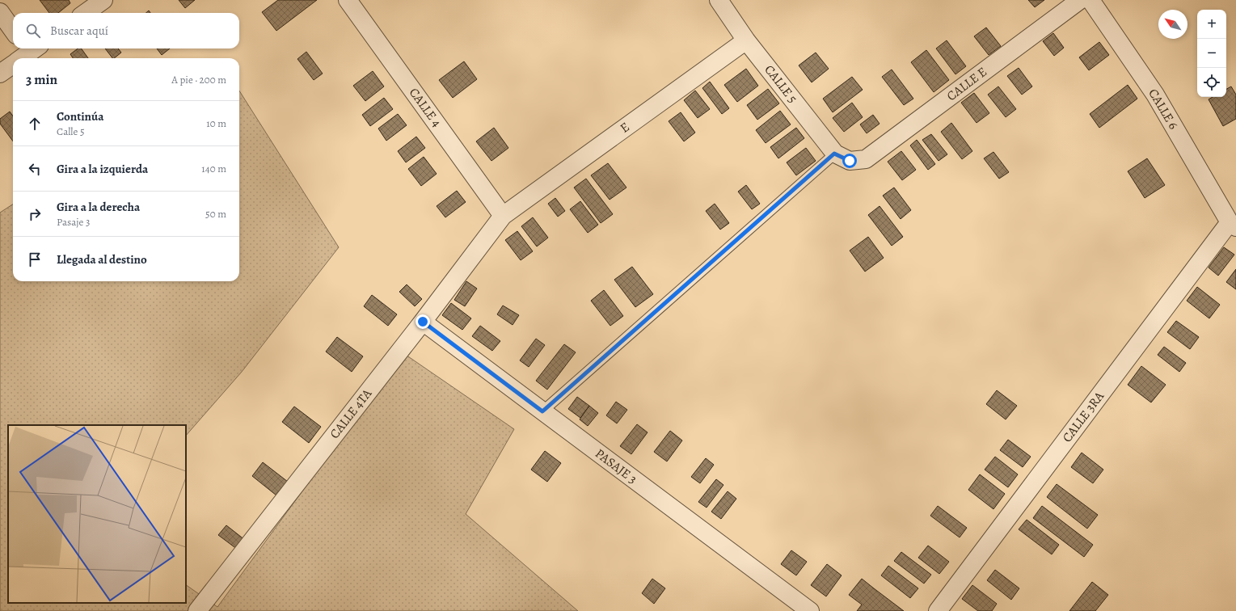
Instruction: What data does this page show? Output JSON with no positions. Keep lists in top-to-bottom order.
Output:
{
  "streets": {
    "street": [
      "CALLE 5",
      "CALLE E",
      "CALLE 4",
      "CALLE 6",
      "E",
      "CALLE 4TA",
      "CALLE 3RA",
      "PASAJE 3"
    ]
  },
  "crossings": [
    ["CALLE 5", "CALLE E"],
    ["CALLE 5", "E"],
    ["CALLE 4", "E"],
    ["CALLE 4", "CALLE 4TA"],
    ["CALLE 6", "CALLE 3RA"],
    ["E", "CALLE 4TA"],
    ["CALLE 4TA", "PASAJE 3"]
  ],
  "north": "top left",
  "page": {
    "map_buttons": ["+", "−"],
    "search": "Buscar aquí",
    "heading": ["3 min", "A pie · 200 m"],
    "list": [
      ["Continúa", "Calle 5", "10 m"],
      ["Gira a la izquierda", "140 m"],
      ["Gira a la derecha", "Pasaje 3", "50 m"],
      "Llegada al destino"
    ]
  }
}
